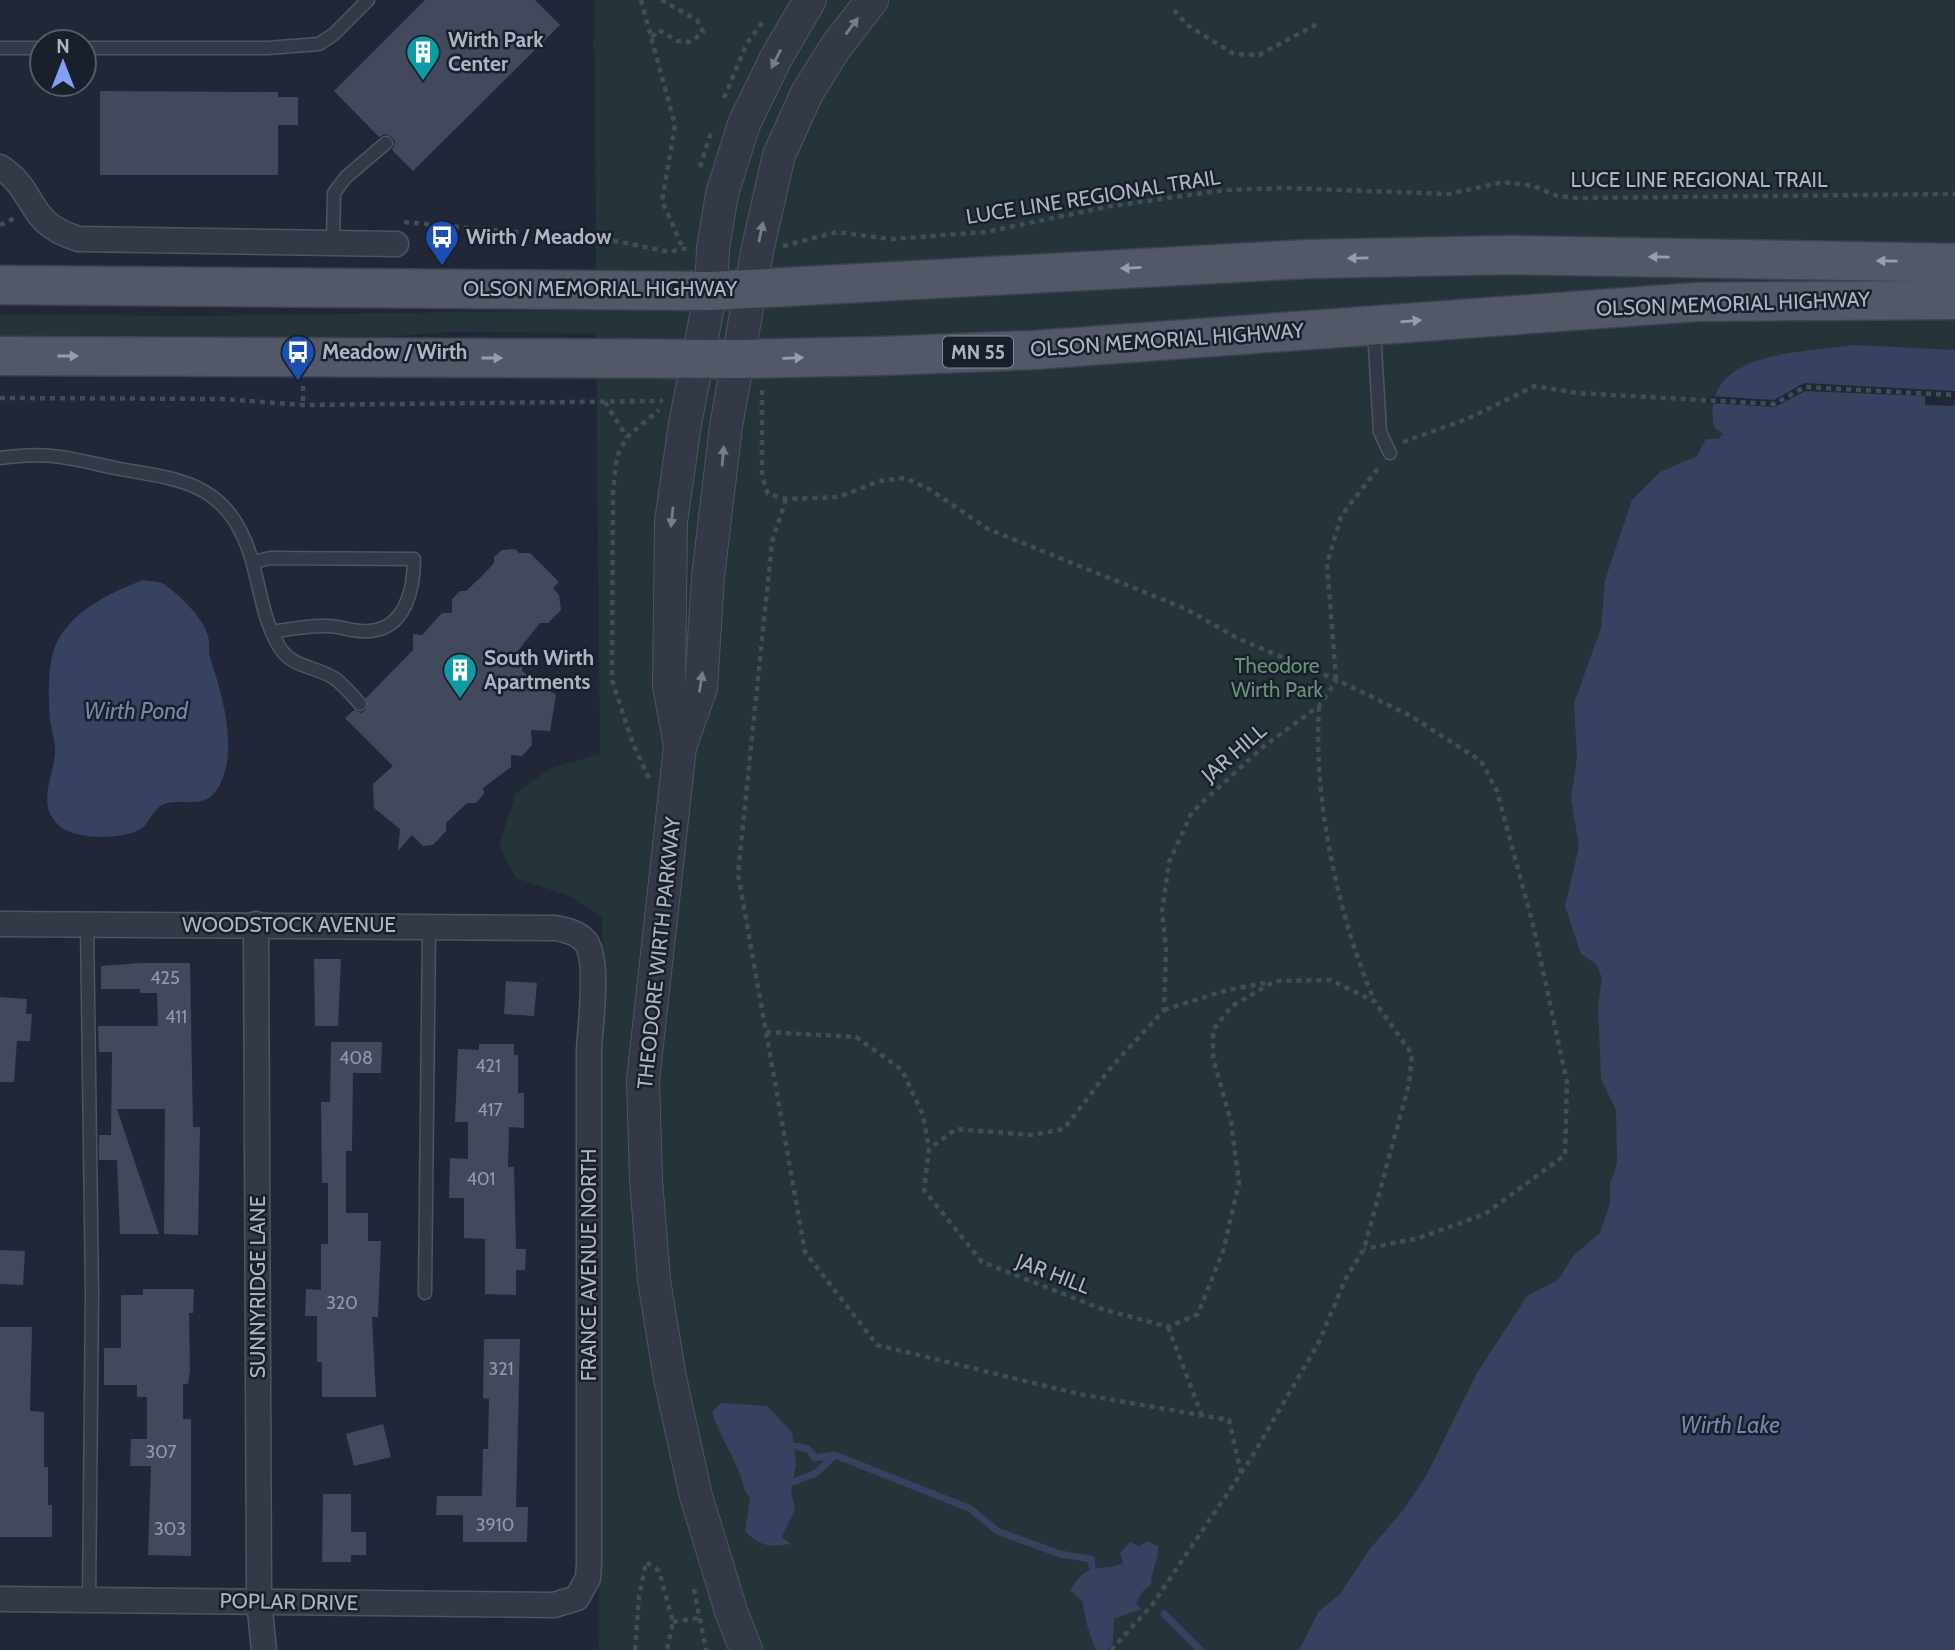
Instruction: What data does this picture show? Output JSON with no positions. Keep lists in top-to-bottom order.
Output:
{
  "streets": {
    "main road": ["OLSON MEMORIAL HIGHWAY", "MN 55"],
    "street": [
      "WOODSTOCK AVENUE",
      "THEODORE WIRTH PARKWAY",
      "FRANCE AVENUE NORTH",
      "SUNNYRIDGE LANE",
      "POPLAR DRIVE"
    ],
    "path": ["LUCE LINE REGIONAL TRAIL", "JAR HILL"]
  },
  "crossings": [
    ["OLSON MEMORIAL HIGHWAY", "THEODORE WIRTH PARKWAY"],
    ["WOODSTOCK AVENUE", "FRANCE AVENUE NORTH"],
    ["WOODSTOCK AVENUE", "SUNNYRIDGE LANE"],
    ["FRANCE AVENUE NORTH", "POPLAR DRIVE"],
    ["SUNNYRIDGE LANE", "POPLAR DRIVE"]
  ],
  "water": ["Wirth Pond", "Wirth Lake"],
  "parks": ["Theodore Wirth Park"],
  "places": {
    "building": ["Wirth Park Center", "South Wirth Apartments"],
    "bus stop": ["Wirth / Meadow", "Meadow / Wirth"]
  },
  "house_numbers": [
    "425",
    "411",
    "408",
    "421",
    "417",
    "401",
    "320",
    "321",
    "307",
    "3910",
    "303"
  ],
  "north": "top"
}
